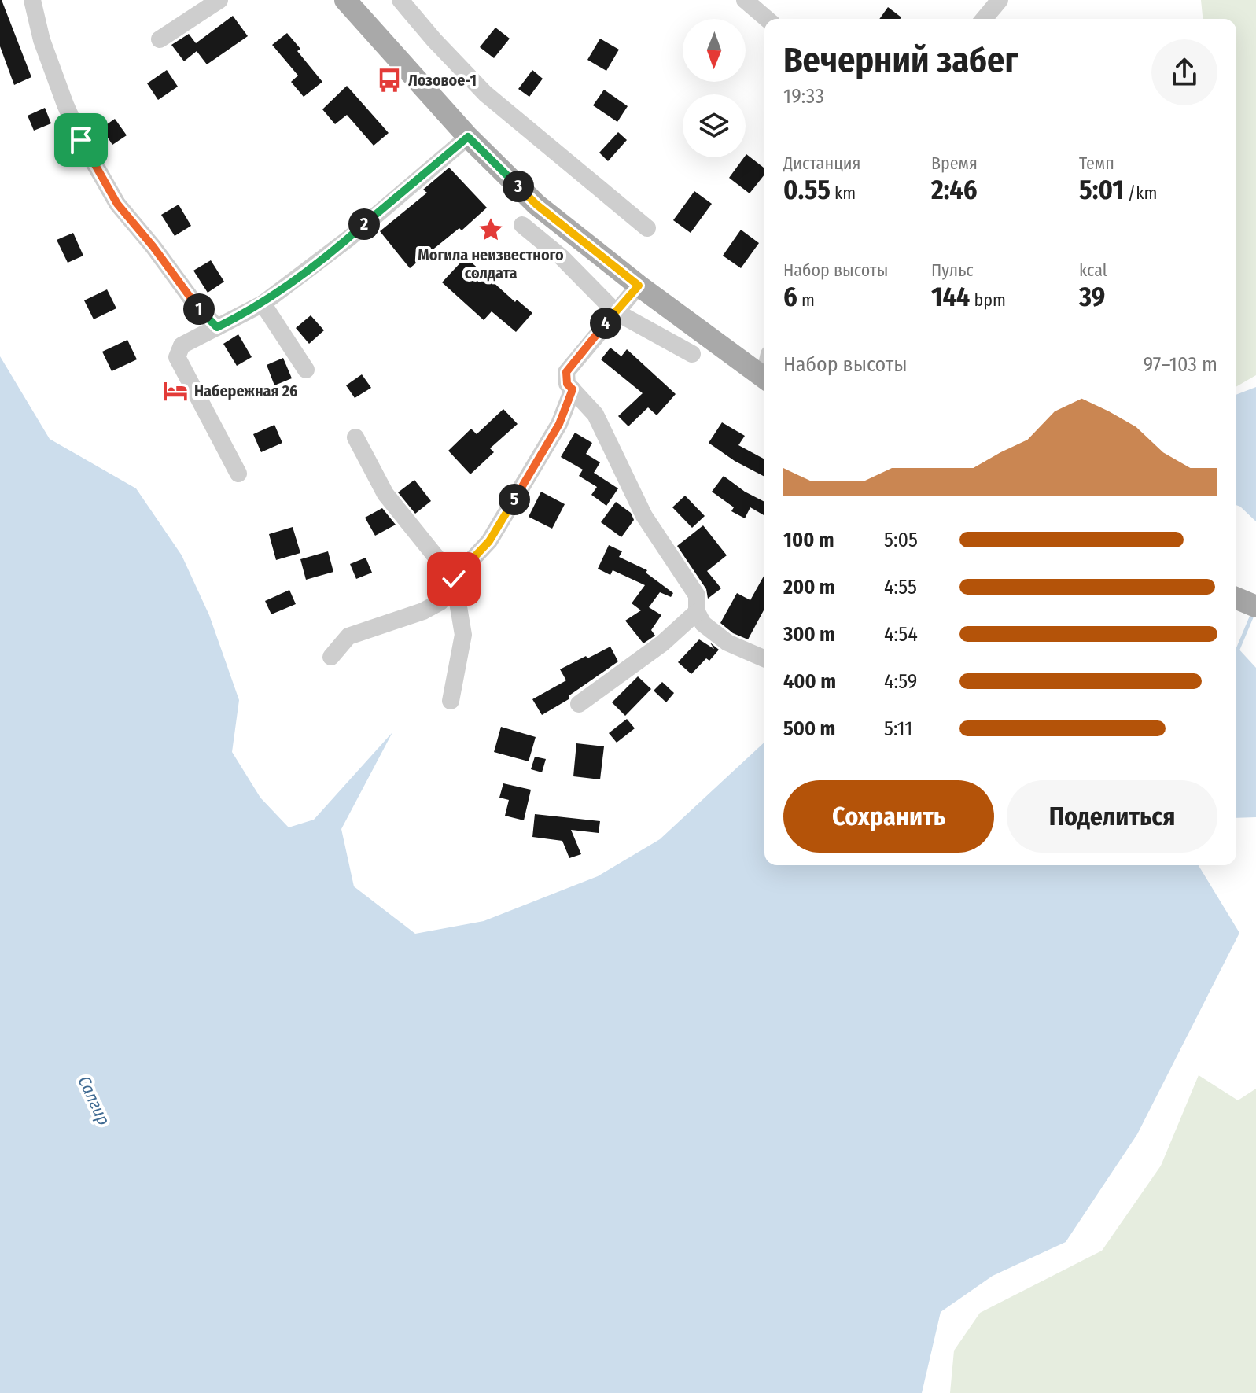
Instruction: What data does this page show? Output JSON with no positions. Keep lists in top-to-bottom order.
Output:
{
  "water": ["Салгир"],
  "places": {
    "bus stop": ["Лозовое-1"],
    "place": ["Могила неизвестного солдата"],
    "hotel": ["Набережная 26"]
  },
  "north": "bottom",
  "page": {
    "heading": ["Вечерний забег", "19:33"],
    "stats": [
      ["Дистанция", "0.55 km"],
      ["Время", "2:46"],
      ["Темп", "5:01 /km"],
      ["Набор высоты", "6 m"],
      ["Пульс", "144 bpm"],
      ["kcal", "39"]
    ],
    "pins": [
      "3",
      "2",
      "1",
      "4",
      "5"
    ],
    "chart": ["Набор высоты", "97–103 m"],
    "list": [
      {
        "name": "100 m",
        "note": "5:05"
      },
      {
        "name": "200 m",
        "note": "4:55"
      },
      {
        "name": "300 m",
        "note": "4:54"
      },
      {
        "name": "400 m",
        "note": "4:59"
      },
      {
        "name": "500 m",
        "note": "5:11"
      }
    ],
    "buttons": ["Сохранить", "Поделиться"]
  }
}
